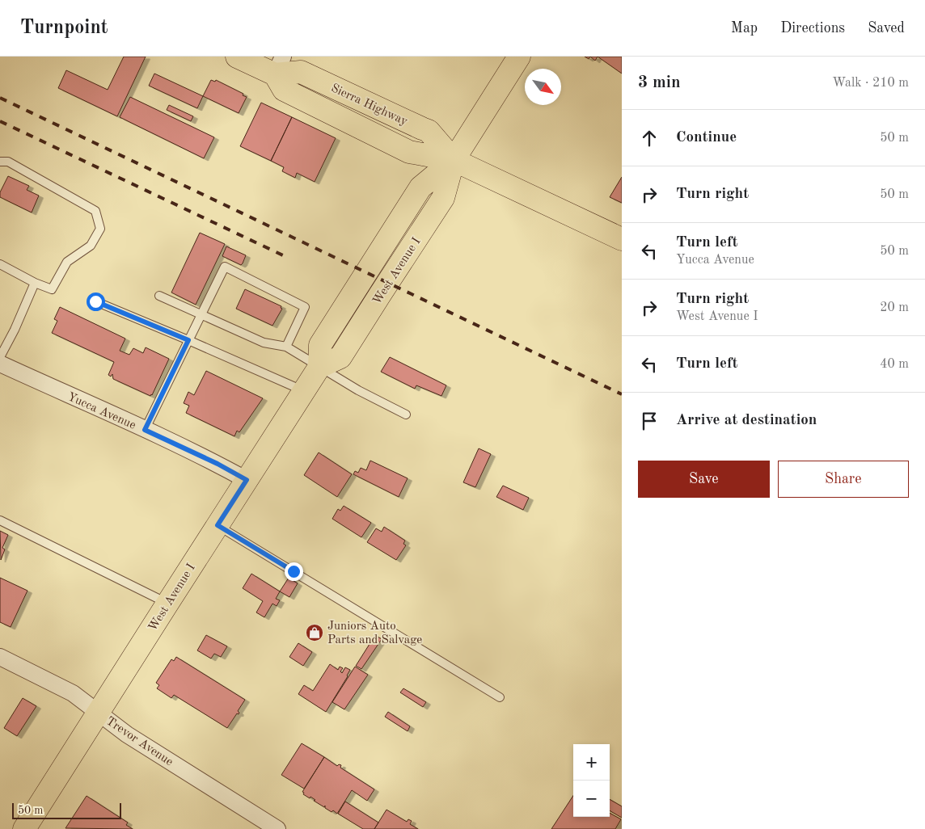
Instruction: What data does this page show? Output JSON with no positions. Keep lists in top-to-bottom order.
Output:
{
  "streets": {
    "main road": ["Sierra Highway", "West Avenue I"],
    "street": ["Yucca Avenue", "Trevor Avenue"]
  },
  "crossings": [
    ["Sierra Highway", "West Avenue I"],
    ["West Avenue I", "Yucca Avenue"],
    ["West Avenue I", "Trevor Avenue"]
  ],
  "places": {
    "shop": ["Juniors Auto Parts and Salvage"]
  },
  "scale_bar": "50 m",
  "north": "bottom right",
  "page": {
    "header": "Turnpoint",
    "nav": ["Map", "Directions", "Saved"],
    "heading": ["3 min", "Walk · 210 m"],
    "list": [
      ["Continue", "50 m"],
      ["Turn right", "50 m"],
      ["Turn left", "Yucca Avenue", "50 m"],
      ["Turn right", "West Avenue I", "20 m"],
      ["Turn left", "40 m"],
      "Arrive at destination"
    ],
    "buttons": ["Save", "Share"],
    "map_buttons": ["+", "−"],
    "scale": "50 m"
  }
}
